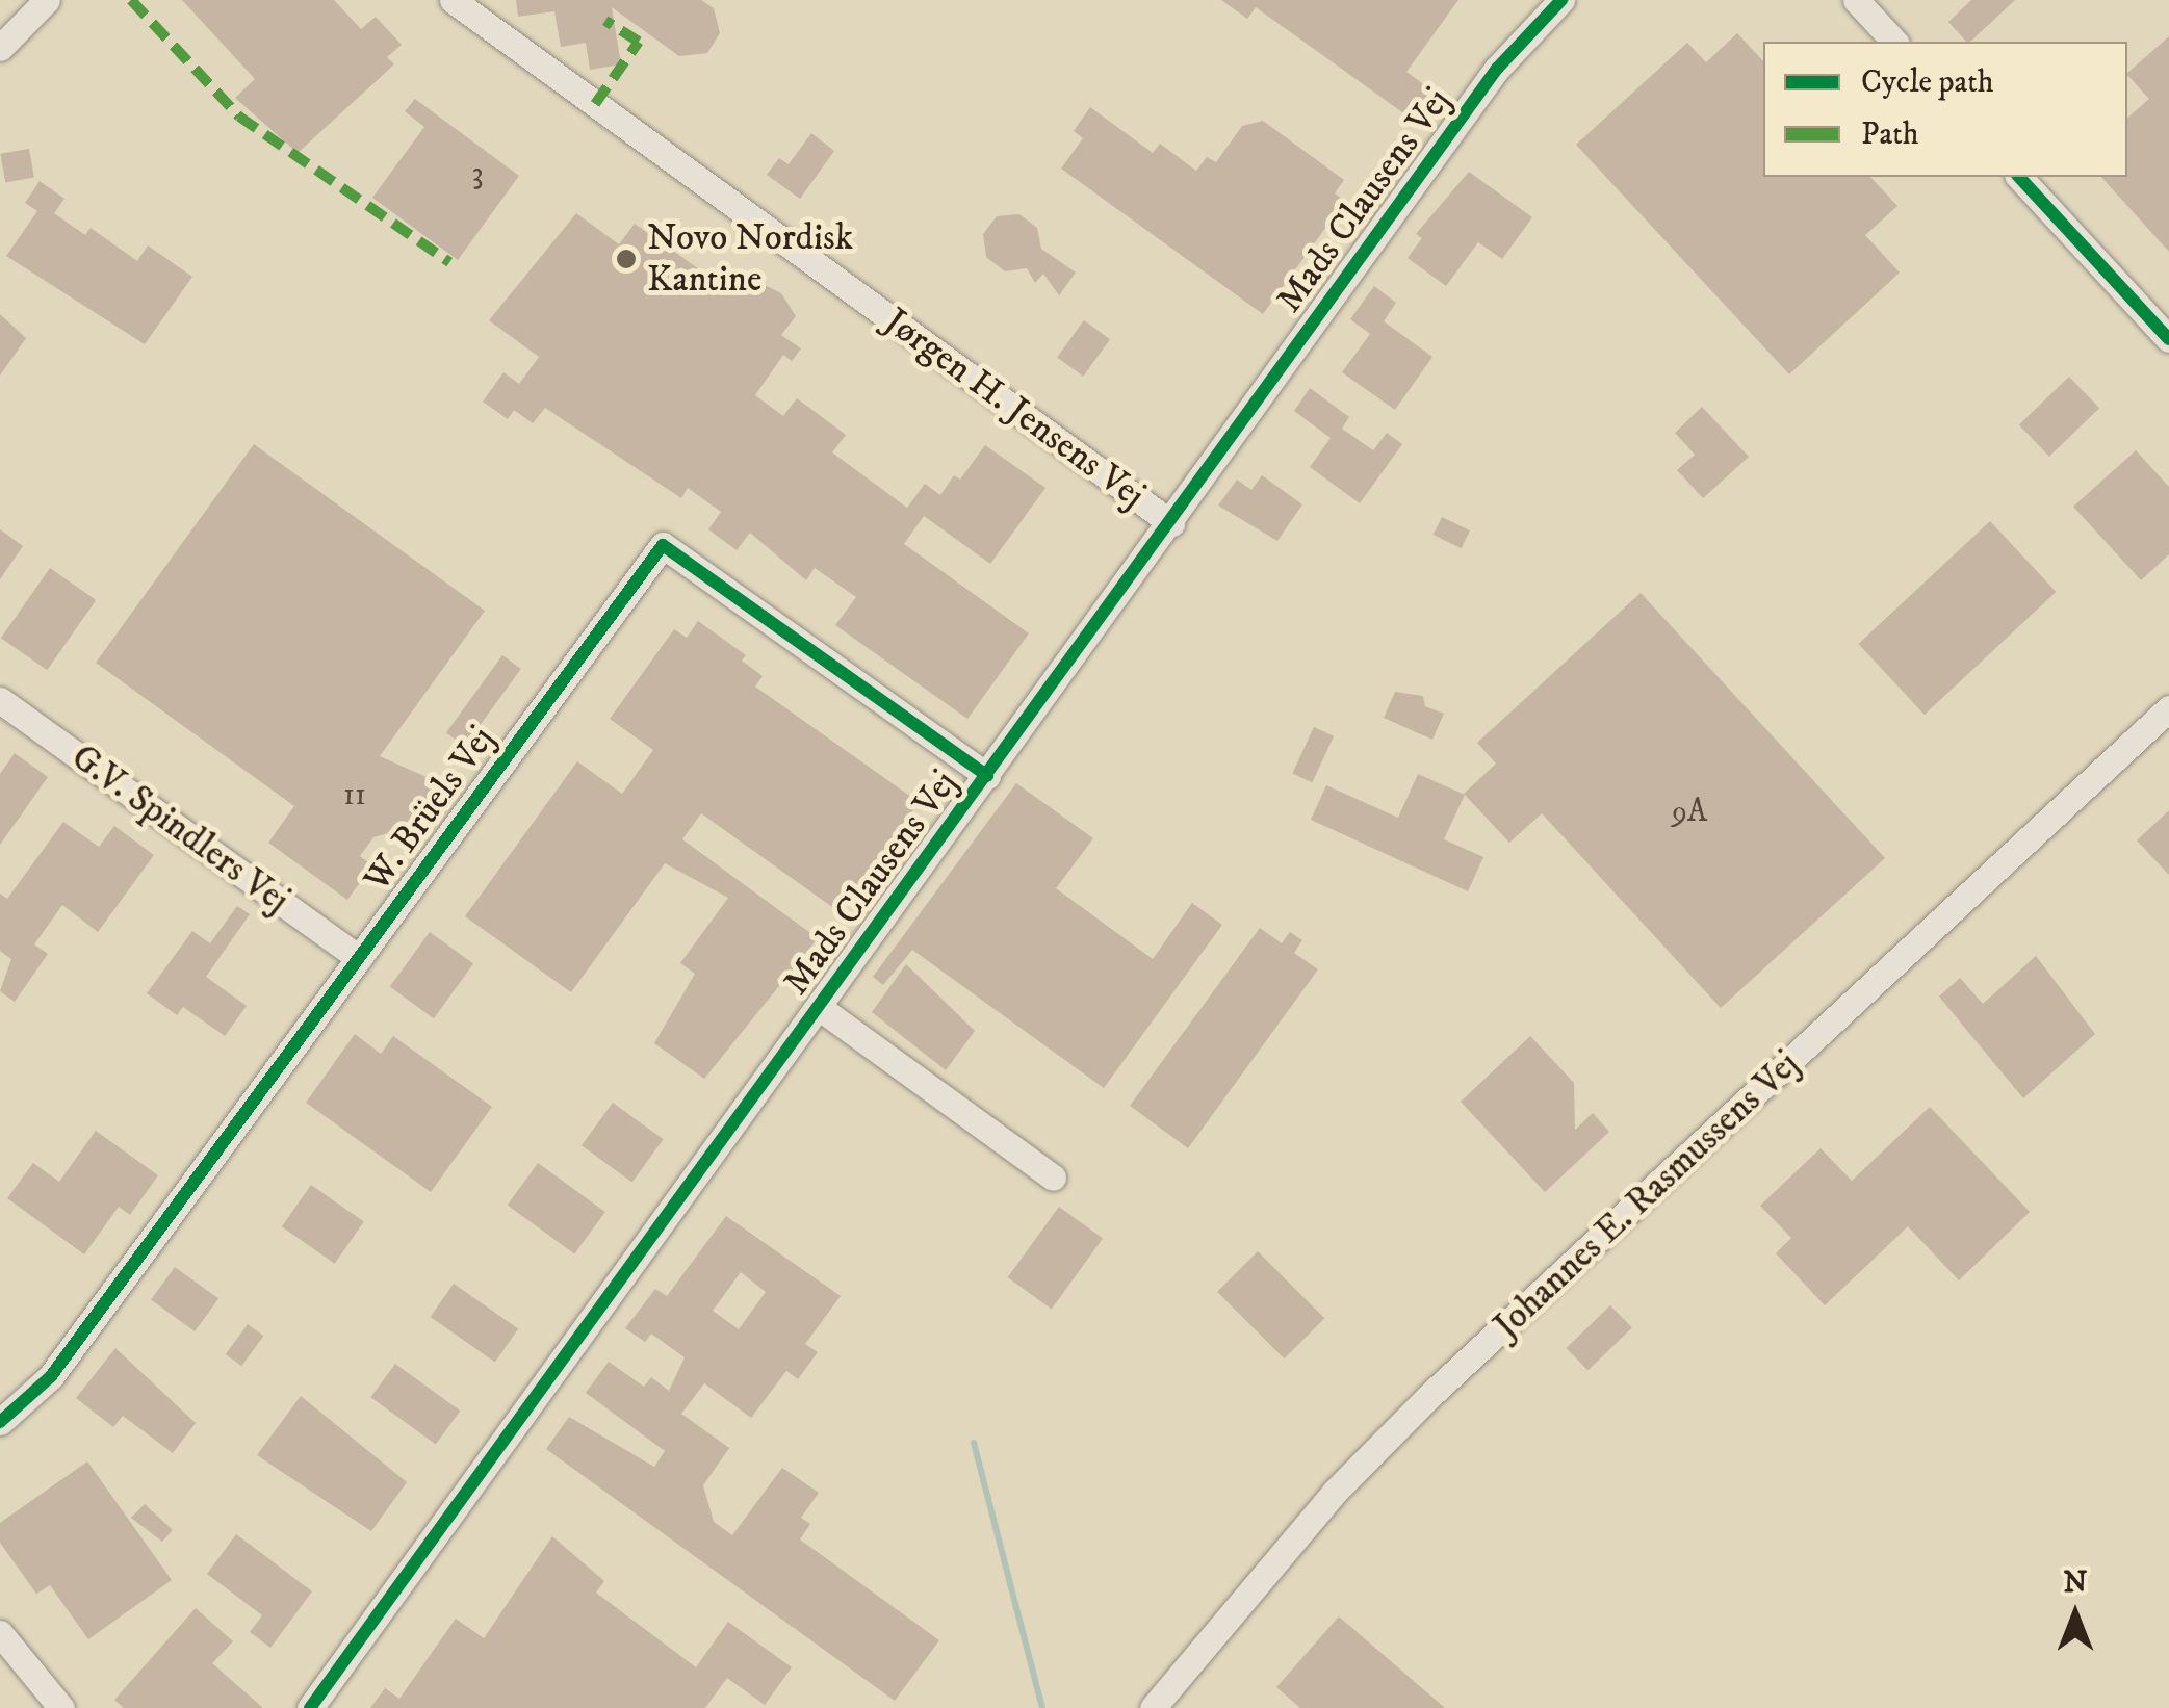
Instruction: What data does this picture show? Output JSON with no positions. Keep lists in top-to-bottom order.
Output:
{
  "streets": {
    "street": [
      "Mads Clausens Vej",
      "Jørgen H. Jensens Vej",
      "W. Brüels Vej",
      "G.V. Spindlers Vej",
      "Johannes E. Rasmussens Vej"
    ]
  },
  "crossings": [
    ["Mads Clausens Vej", "Jørgen H. Jensens Vej"],
    ["Mads Clausens Vej", "W. Brüels Vej"],
    ["W. Brüels Vej", "G.V. Spindlers Vej"]
  ],
  "places": ["Novo Nordisk Kantine"],
  "house_numbers": ["3", "11", "9A"],
  "legend": ["Cycle path", "Path"],
  "north": "top"
}
